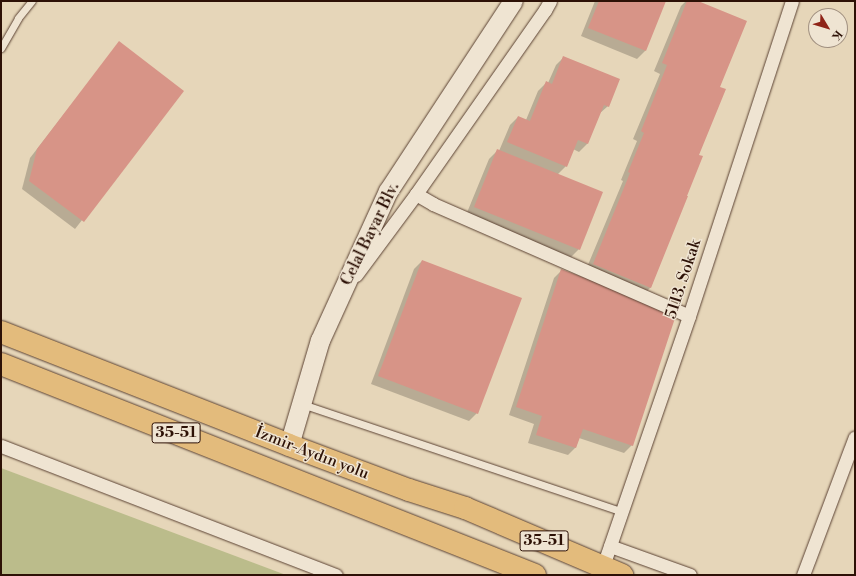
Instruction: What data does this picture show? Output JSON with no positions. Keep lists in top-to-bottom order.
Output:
{
  "streets": {
    "highway": ["35-51", "İzmir-Aydın yolu"],
    "street": ["Celal Bayar Blv.", "5113. Sokak"]
  },
  "crossings": [
    ["Celal Bayar Blv.", "İzmir-Aydın yolu"],
    ["5113. Sokak", "İzmir-Aydın yolu"]
  ],
  "north": "bottom right"
}
